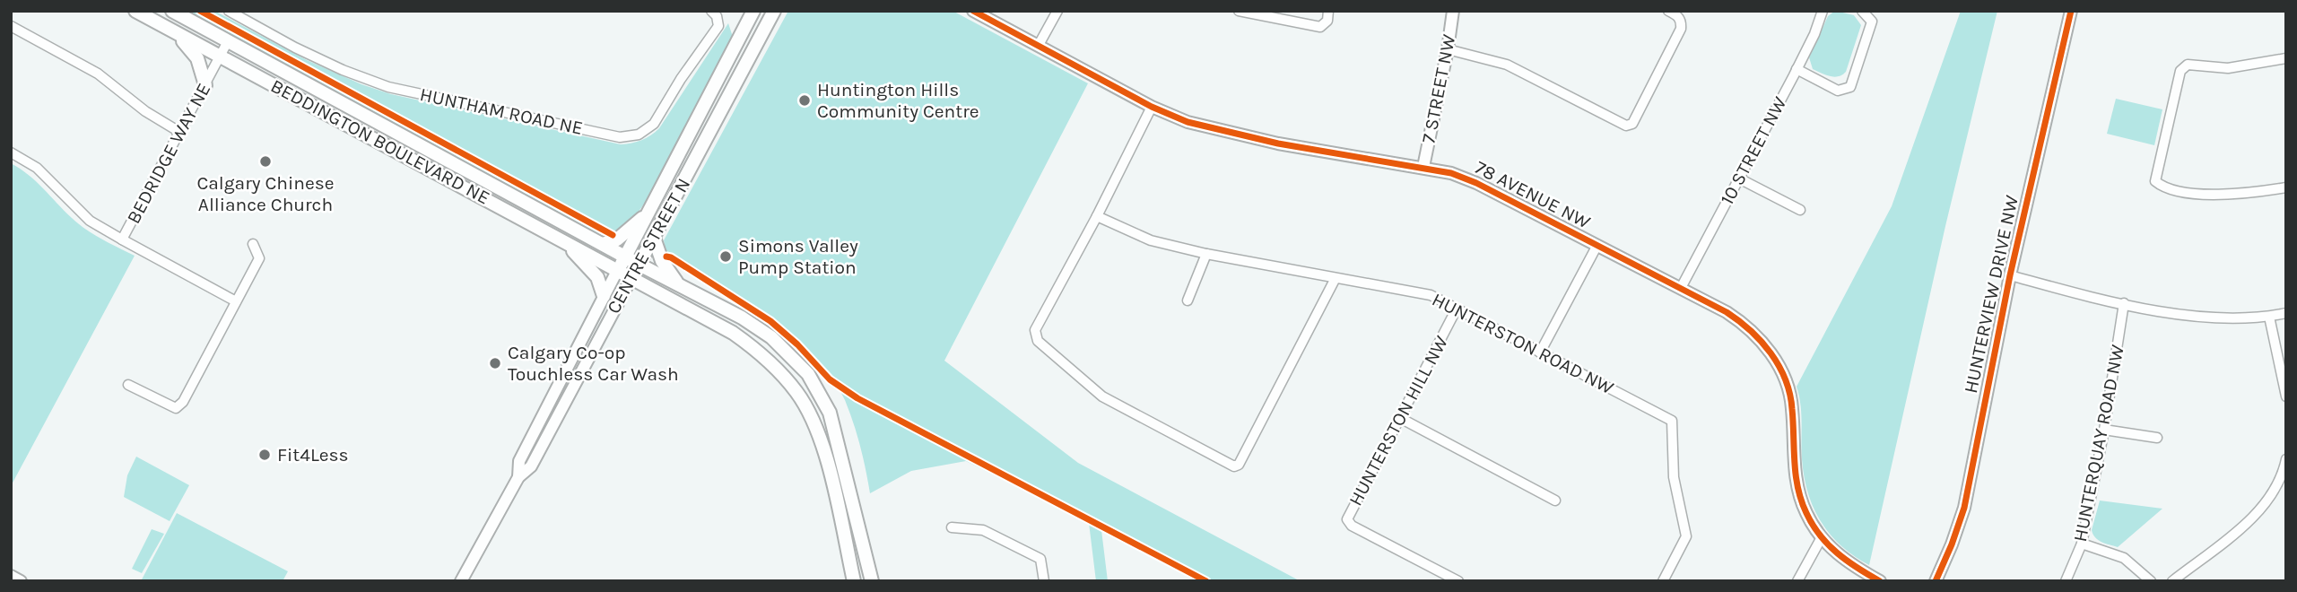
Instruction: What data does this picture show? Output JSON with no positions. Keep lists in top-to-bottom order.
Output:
{
  "streets": {
    "main road": ["BEDDINGTON BOULEVARD NE", "CENTRE STREET N"],
    "street": [
      "7 STREET NW",
      "HUNTHAM ROAD NE",
      "10 STREET NW",
      "BEDRIDGE WAY NE",
      "78 AVENUE NW",
      "HUNTERVIEW DRIVE NW",
      "HUNTERSTON ROAD NW",
      "HUNTERSTON HILL NW",
      "HUNTERQUAY ROAD NW"
    ]
  },
  "crossings": [
    ["7 STREET NW", "78 AVENUE NW"],
    ["BEDDINGTON BOULEVARD NE", "BEDRIDGE WAY NE"],
    ["BEDDINGTON BOULEVARD NE", "CENTRE STREET N"],
    ["10 STREET NW", "78 AVENUE NW"],
    ["HUNTERSTON ROAD NW", "HUNTERSTON HILL NW"]
  ],
  "places": [
    "Huntington Hills Community Centre",
    "Calgary Chinese Alliance Church",
    "Simons Valley Pump Station",
    "Calgary Co-op Touchless Car Wash",
    "Fit4Less"
  ]
}
